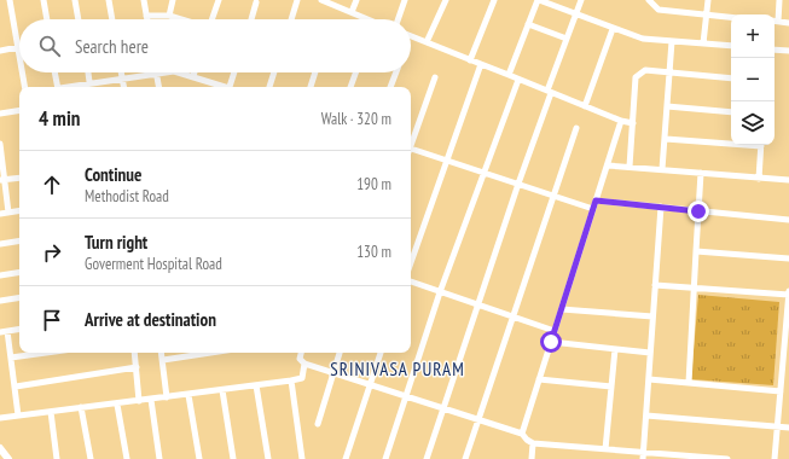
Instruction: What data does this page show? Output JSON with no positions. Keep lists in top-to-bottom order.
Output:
{
  "districts": ["SRINIVASA PURAM"],
  "page": {
    "map_buttons": ["+", "−"],
    "search": "Search here",
    "heading": ["4 min", "Walk · 320 m"],
    "list": [
      ["Continue", "Methodist Road", "190 m"],
      ["Turn right", "Goverment Hospital Road", "130 m"],
      "Arrive at destination"
    ]
  }
}
